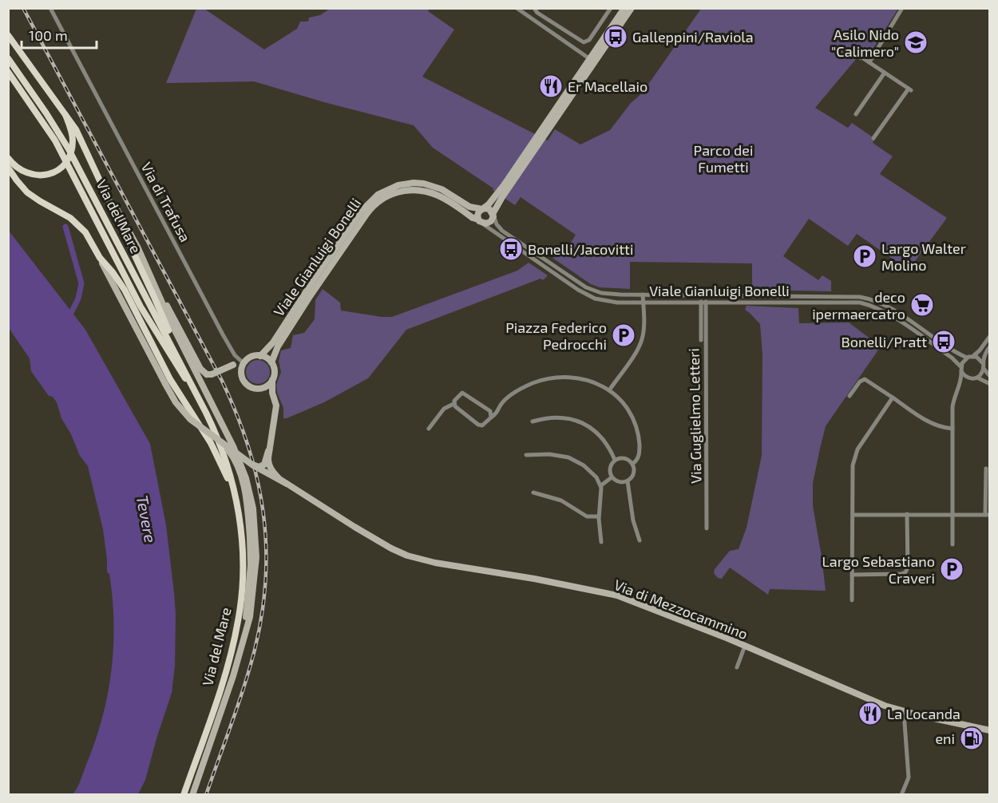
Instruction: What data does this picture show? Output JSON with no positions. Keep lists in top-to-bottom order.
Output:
{
  "streets": {
    "main road": ["Via del Mare", "Viale Gianluigi Bonelli", "Via di Mezzocammino"],
    "street": ["Via di Trafusa", "Via Guglielmo Letteri"]
  },
  "crossings": [
    ["Via di Trafusa", "Viale Gianluigi Bonelli"],
    ["Via di Trafusa", "Via di Mezzocammino"],
    ["Viale Gianluigi Bonelli", "Via Guglielmo Letteri"],
    ["Viale Gianluigi Bonelli", "Via di Mezzocammino"]
  ],
  "water": ["Tevere"],
  "parks": ["Parco dei Fumetti"],
  "places": {
    "bus stop": ["Galleppini/Raviola", "Bonelli/Jacovitti", "Bonelli/Pratt"],
    "school or university": ["Asilo Nido \"Calimero\""],
    "restaurant": ["Er Macellaio", "La Locanda"],
    "parking": ["Largo Walter Molino", "Piazza Federico Pedrocchi", "Largo Sebastiano Craveri"],
    "supermarket": ["deco ipermaercatro"],
    "fuel station": ["eni"]
  },
  "scale_bar": "100 m"
}
